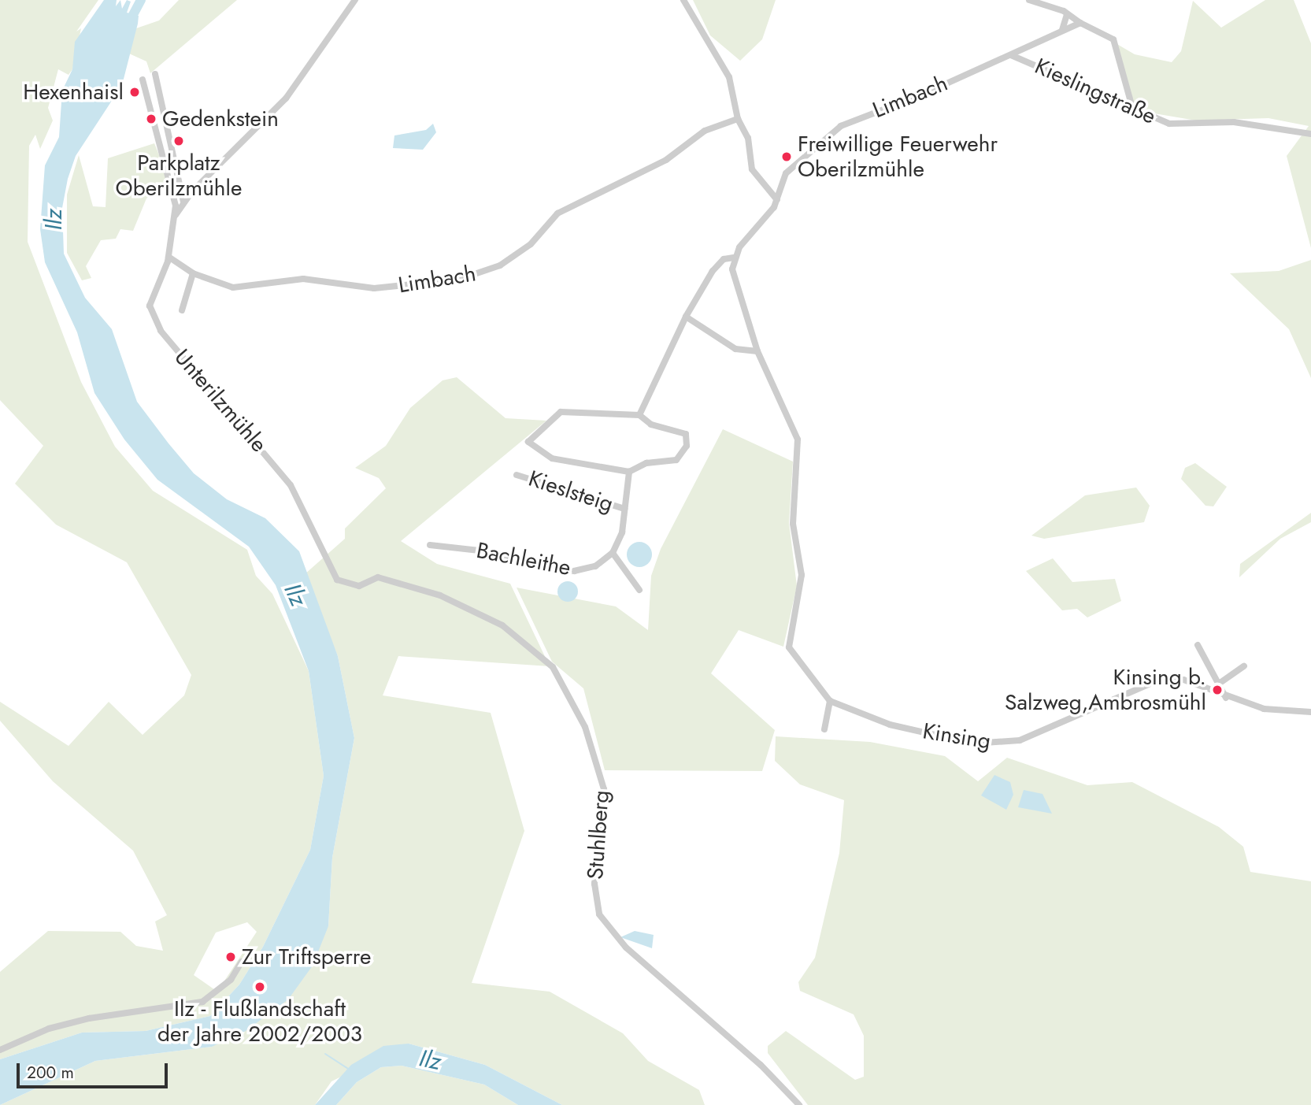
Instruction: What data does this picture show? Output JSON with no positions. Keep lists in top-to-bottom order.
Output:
{
  "streets": {
    "street": [
      "Kieslingstraße",
      "Limbach",
      "Unterilzmühle",
      "Kieslsteig",
      "Bachleithe",
      "Kinsing",
      "Stuhlberg"
    ]
  },
  "crossings": [
    ["Kieslingstraße", "Limbach"],
    ["Limbach", "Unterilzmühle"],
    ["Limbach", "Kieslsteig"],
    ["Unterilzmühle", "Stuhlberg"]
  ],
  "water": ["Ilz"],
  "places": [
    "Hexenhaisl",
    "Gedenkstein",
    "Parkplatz Oberilzmühle",
    "Freiwillige Feuerwehr Oberilzmühle",
    "Kinsing b. Salzweg,Ambrosmühl",
    "Zur Triftsperre",
    "Ilz - Flußlandschaft der Jahre 2002/2003"
  ],
  "scale_bar": "200 m"
}
